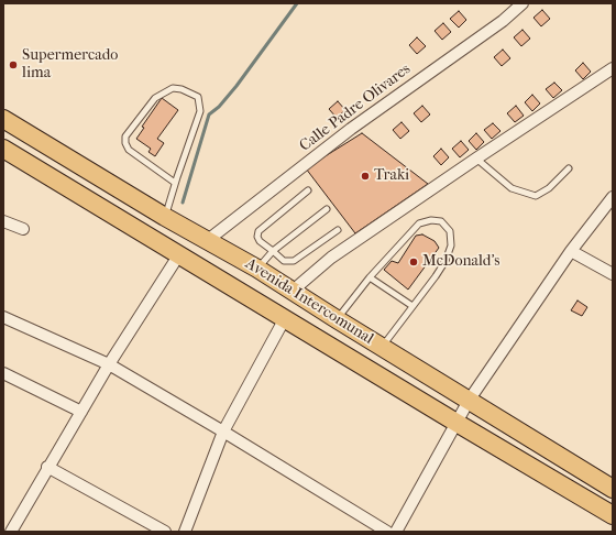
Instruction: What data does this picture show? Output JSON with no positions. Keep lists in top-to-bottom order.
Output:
{
  "streets": {
    "main road": ["Avenida Intercomunal"],
    "street": ["Calle Padre Olivares"]
  },
  "crossings": [
    ["Calle Padre Olivares", "Avenida Intercomunal"]
  ],
  "places": ["Supermercado lima", "Traki", "McDonald's"]
}
